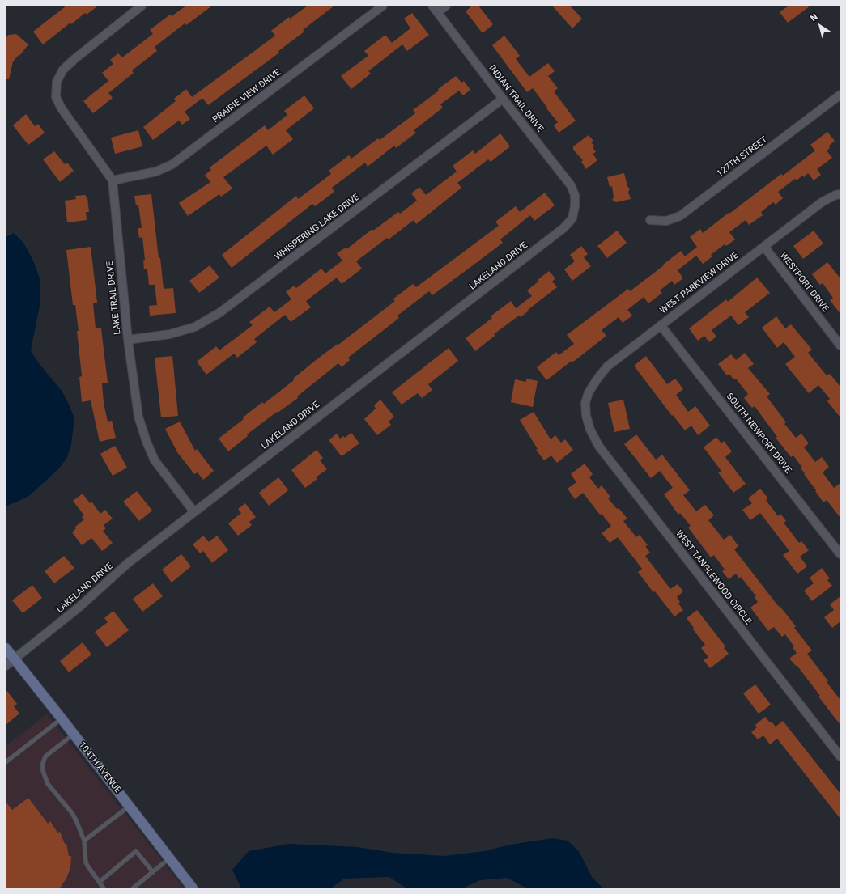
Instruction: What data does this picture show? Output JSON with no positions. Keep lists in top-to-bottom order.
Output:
{
  "streets": {
    "street": [
      "PRAIRIE VIEW DRIVE",
      "INDIAN TRAIL DRIVE",
      "127TH STREET",
      "WHISPERING LAKE DRIVE",
      "LAKELAND DRIVE",
      "WESTPORT DRIVE",
      "WEST PARKVIEW DRIVE",
      "LAKE TRAIL DRIVE",
      "SOUTH NEWPORT DRIVE",
      "WEST TANGLEWOOD CIRCLE",
      "104TH AVENUE"
    ]
  },
  "crossings": [
    ["PRAIRIE VIEW DRIVE", "LAKE TRAIL DRIVE"],
    ["INDIAN TRAIL DRIVE", "WHISPERING LAKE DRIVE"],
    ["INDIAN TRAIL DRIVE", "LAKELAND DRIVE"],
    ["WHISPERING LAKE DRIVE", "LAKE TRAIL DRIVE"],
    ["LAKELAND DRIVE", "LAKE TRAIL DRIVE"],
    ["LAKELAND DRIVE", "104TH AVENUE"],
    ["WESTPORT DRIVE", "WEST PARKVIEW DRIVE"],
    ["WEST PARKVIEW DRIVE", "SOUTH NEWPORT DRIVE"],
    ["WEST PARKVIEW DRIVE", "WEST TANGLEWOOD CIRCLE"]
  ],
  "north": "top left"
}
